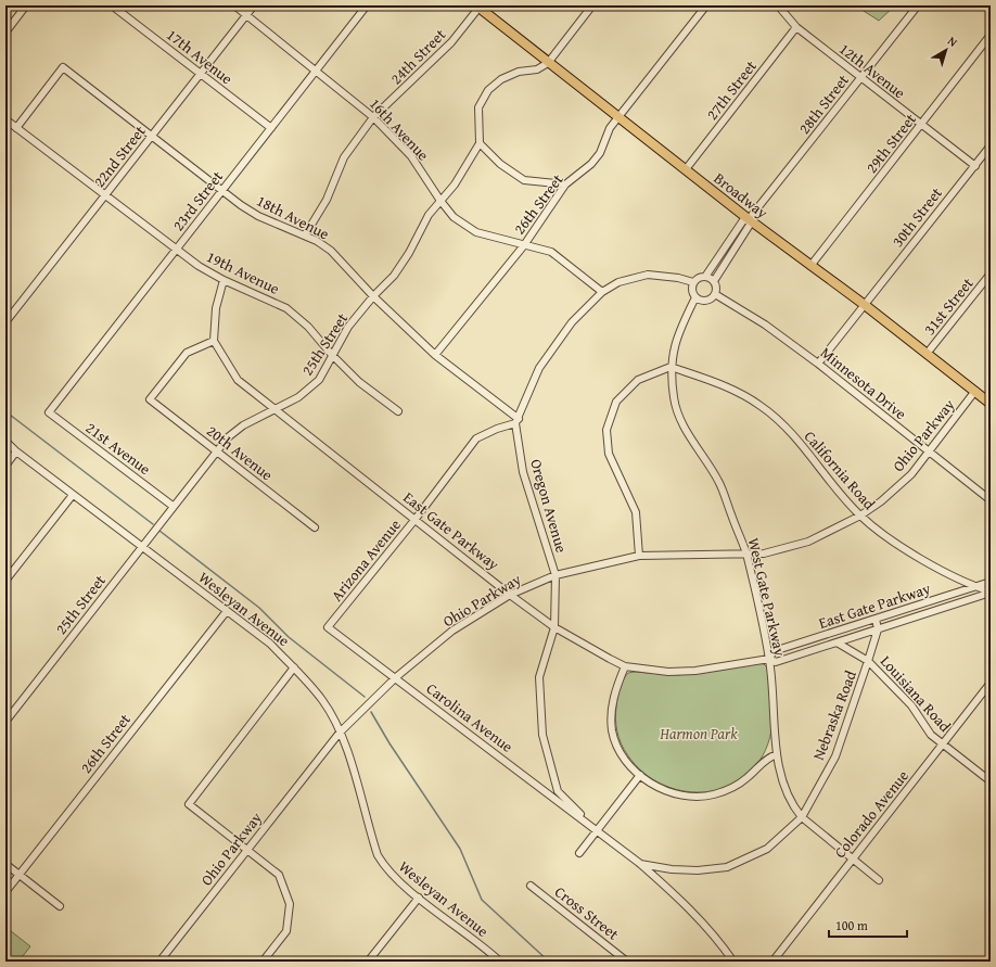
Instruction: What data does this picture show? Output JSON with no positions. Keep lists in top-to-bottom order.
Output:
{
  "streets": {
    "main road": ["Broadway"],
    "street": [
      "17th Avenue",
      "24th Street",
      "12th Avenue",
      "27th Street",
      "28th Street",
      "16th Avenue",
      "29th Street",
      "22nd Street",
      "23rd Street",
      "26th Street",
      "18th Avenue",
      "30th Street",
      "19th Avenue",
      "31st Street",
      "25th Street",
      "Minnesota Drive",
      "Ohio Parkway",
      "21st Avenue",
      "20th Avenue",
      "California Road",
      "Oregon Avenue",
      "East Gate Parkway",
      "Arizona Avenue",
      "West Gate Parkway",
      "Wesleyan Avenue",
      "Louisiana Road",
      "Nebraska Road",
      "Carolina Avenue",
      "Colorado Avenue",
      "Cross Street"
    ]
  },
  "crossings": [
    ["17th Avenue", "22nd Street"],
    ["17th Avenue", "23rd Street"],
    ["24th Street", "16th Avenue"],
    ["24th Street", "Broadway"],
    ["24th Street", "18th Avenue"],
    ["12th Avenue", "27th Street"],
    ["12th Avenue", "28th Street"],
    ["12th Avenue", "29th Street"],
    ["12th Avenue", "30th Street"],
    ["27th Street", "Broadway"],
    ["28th Street", "Broadway"],
    ["16th Avenue", "22nd Street"],
    ["16th Avenue", "23rd Street"],
    ["16th Avenue", "26th Street"],
    ["16th Avenue", "25th Street"],
    ["16th Avenue", "Oregon Avenue"],
    ["29th Street", "Broadway"],
    ["22nd Street", "18th Avenue"],
    ["22nd Street", "19th Avenue"],
    ["Broadway", "26th Street"],
    ["Broadway", "30th Street"],
    ["Broadway", "31st Street"],
    ["Broadway", "25th Street"],
    ["Broadway", "Ohio Parkway"],
    ["23rd Street", "18th Avenue"],
    ["23rd Street", "19th Avenue"],
    ["23rd Street", "21st Avenue"],
    ["26th Street", "18th Avenue"],
    ["26th Street", "25th Street"],
    ["26th Street", "Wesleyan Avenue"],
    ["18th Avenue", "19th Avenue"],
    ["18th Avenue", "25th Street"],
    ["18th Avenue", "Oregon Avenue"],
    ["18th Avenue", "Arizona Avenue"],
    ["30th Street", "Minnesota Drive"],
    ["19th Avenue", "25th Street"],
    ["25th Street", "21st Avenue"],
    ["25th Street", "20th Avenue"],
    ["25th Street", "East Gate Parkway"],
    ["25th Street", "Wesleyan Avenue"],
    ["Minnesota Drive", "Ohio Parkway"],
    ["Minnesota Drive", "Oregon Avenue"],
    ["Minnesota Drive", "West Gate Parkway"],
    ["Ohio Parkway", "California Road"],
    ["Ohio Parkway", "Oregon Avenue"],
    ["Ohio Parkway", "East Gate Parkway"],
    ["Ohio Parkway", "West Gate Parkway"],
    ["Ohio Parkway", "Wesleyan Avenue"],
    ["Ohio Parkway", "Carolina Avenue"],
    ["20th Avenue", "East Gate Parkway"],
    ["California Road", "East Gate Parkway"],
    ["California Road", "West Gate Parkway"],
    ["Oregon Avenue", "East Gate Parkway"],
    ["Oregon Avenue", "Arizona Avenue"],
    ["Oregon Avenue", "West Gate Parkway"],
    ["Oregon Avenue", "Carolina Avenue"],
    ["East Gate Parkway", "Arizona Avenue"],
    ["East Gate Parkway", "West Gate Parkway"],
    ["East Gate Parkway", "Louisiana Road"],
    ["East Gate Parkway", "Nebraska Road"],
    ["Arizona Avenue", "Carolina Avenue"],
    ["West Gate Parkway", "Nebraska Road"],
    ["West Gate Parkway", "Colorado Avenue"],
    ["Louisiana Road", "Nebraska Road"],
    ["Louisiana Road", "Colorado Avenue"],
    ["Nebraska Road", "Carolina Avenue"]
  ],
  "parks": ["Harmon Park"],
  "scale_bar": "100 m",
  "north": "top right"
}
